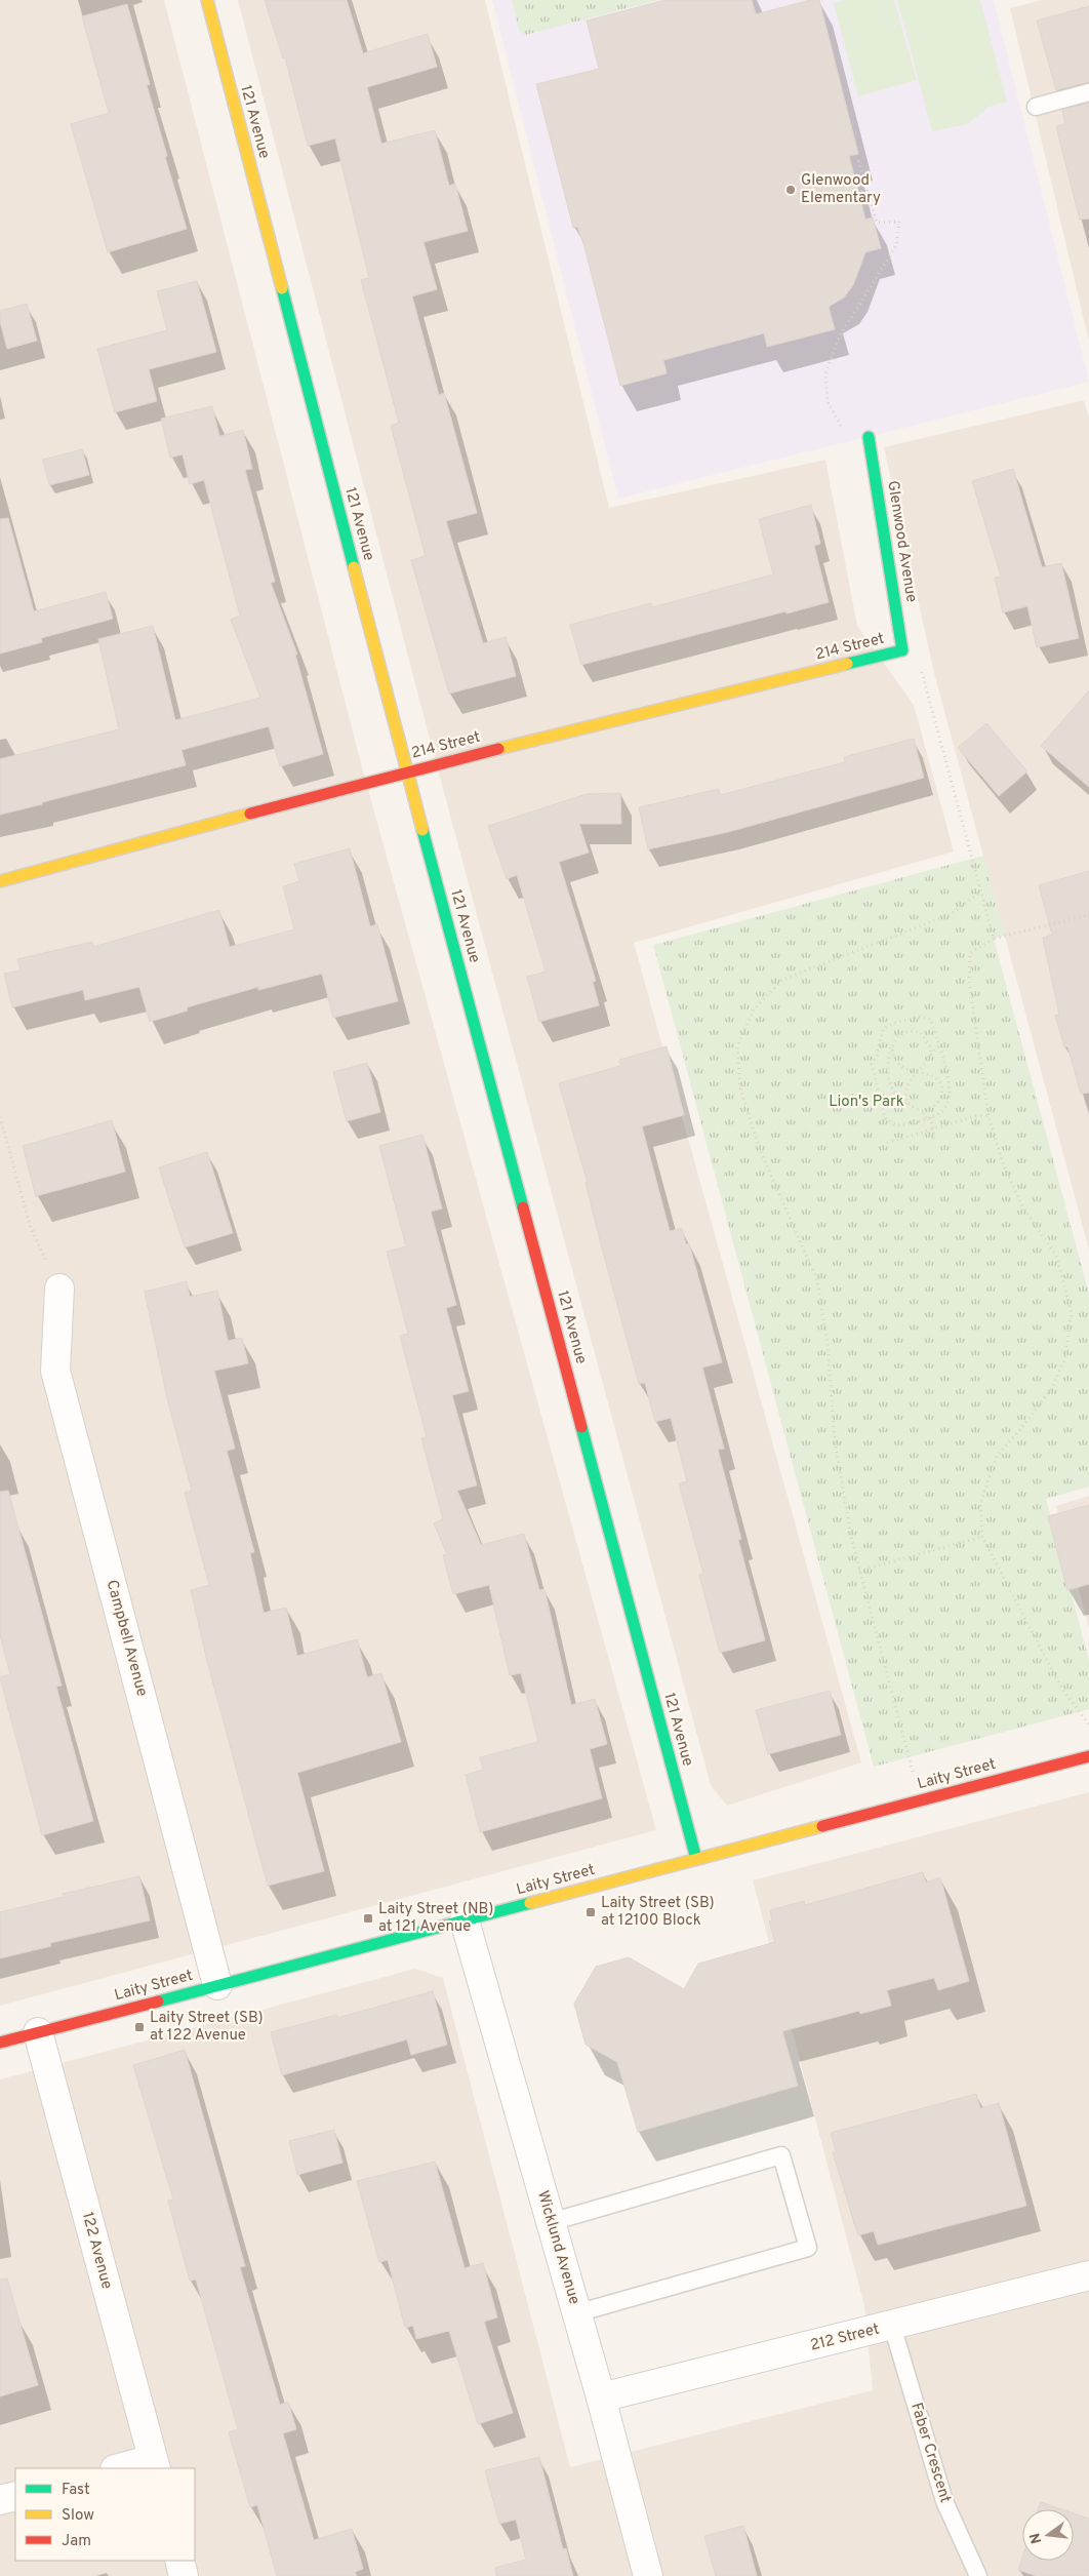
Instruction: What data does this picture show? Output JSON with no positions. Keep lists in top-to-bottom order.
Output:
{
  "streets": {
    "street": [
      "121 Avenue",
      "Glenwood Avenue",
      "214 Street",
      "Campbell Avenue",
      "Laity Street",
      "Wicklund Avenue",
      "122 Avenue",
      "212 Street"
    ],
    "lane": ["Faber Crescent"]
  },
  "crossings": [
    ["121 Avenue", "214 Street"],
    ["121 Avenue", "Laity Street"],
    ["Glenwood Avenue", "214 Street"],
    ["Campbell Avenue", "Laity Street"],
    ["Laity Street", "Wicklund Avenue"],
    ["Laity Street", "122 Avenue"],
    ["Wicklund Avenue", "212 Street"],
    ["212 Street", "Faber Crescent"]
  ],
  "parks": ["Lion's Park"],
  "places": {
    "other": ["Glenwood Elementary"],
    "transit": ["Laity Street (SB) at 12100 Block", "Laity Street (NB) at 121 Avenue", "Laity Street (SB) at 122 Avenue"]
  },
  "legend": ["Fast", "Slow", "Jam"],
  "north": "left"
}
